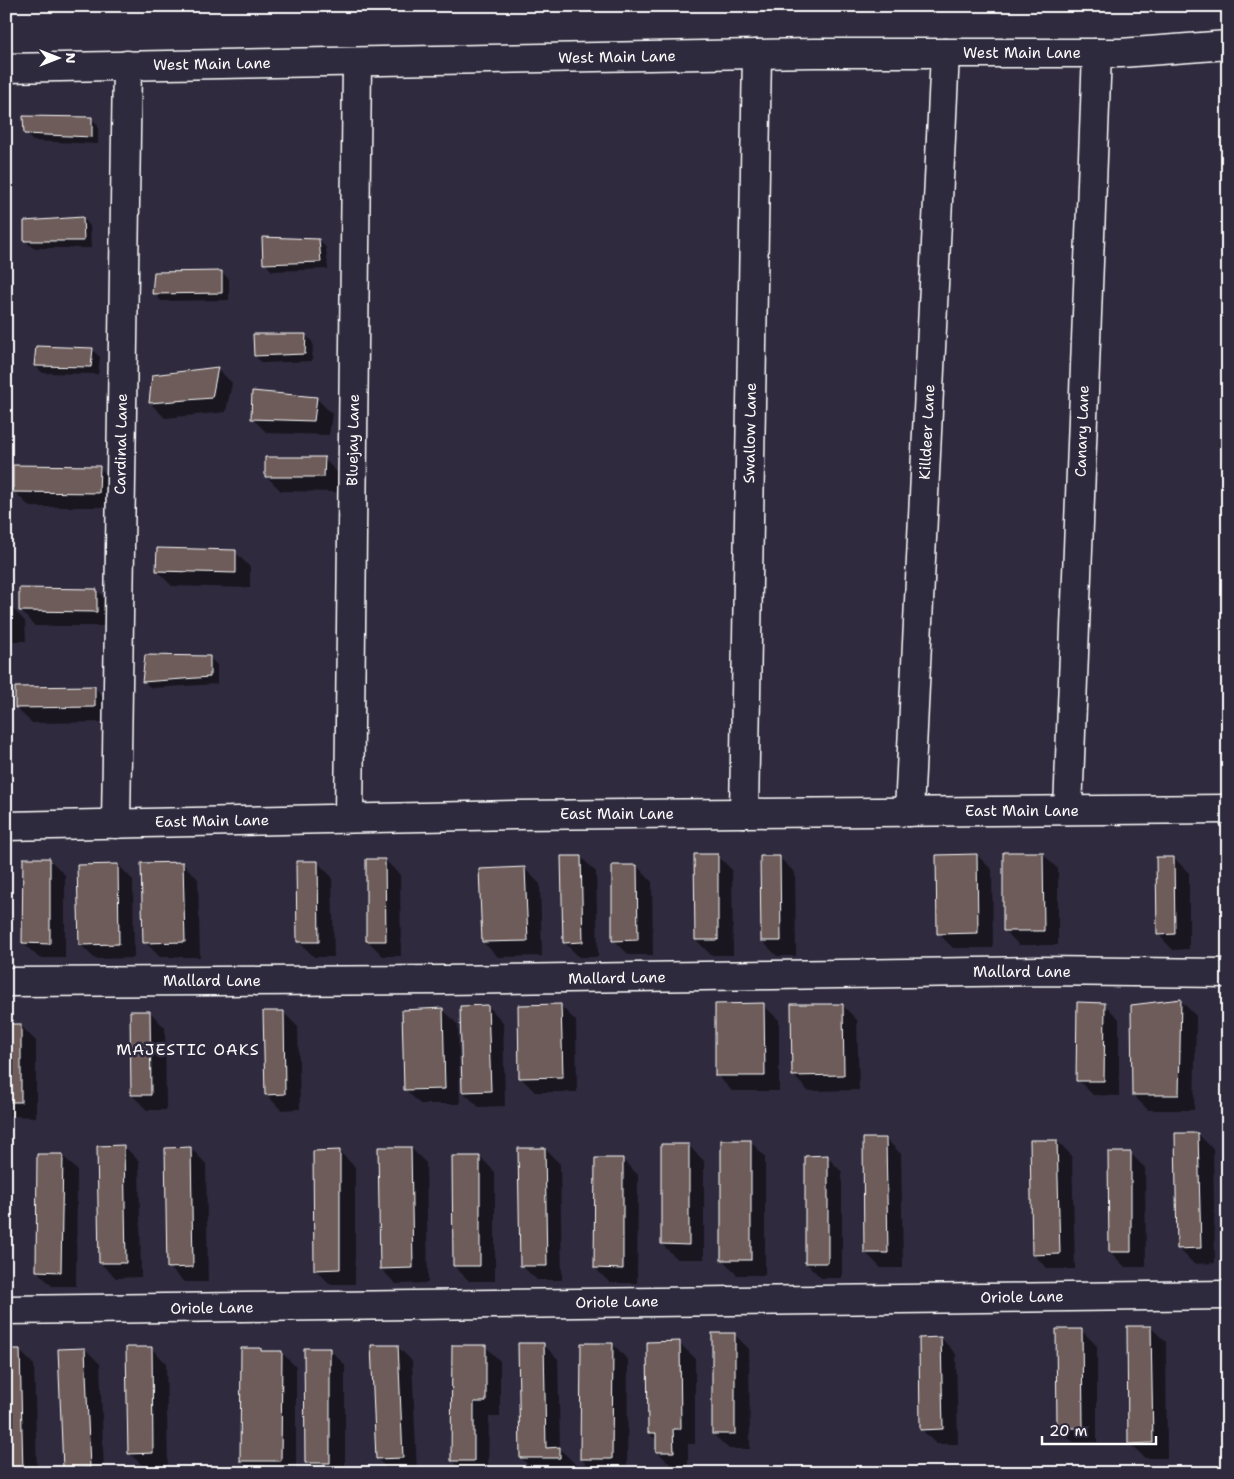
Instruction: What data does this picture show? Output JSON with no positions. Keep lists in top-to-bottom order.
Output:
{
  "streets": {
    "street": [
      "West Main Lane",
      "Canary Lane",
      "Killdeer Lane",
      "Swallow Lane",
      "Bluejay Lane",
      "Cardinal Lane",
      "East Main Lane",
      "Mallard Lane",
      "Oriole Lane"
    ]
  },
  "crossings": [
    ["West Main Lane", "Canary Lane"],
    ["West Main Lane", "Killdeer Lane"],
    ["West Main Lane", "Swallow Lane"],
    ["West Main Lane", "Bluejay Lane"],
    ["West Main Lane", "Cardinal Lane"],
    ["Canary Lane", "East Main Lane"],
    ["Killdeer Lane", "East Main Lane"],
    ["Swallow Lane", "East Main Lane"],
    ["Bluejay Lane", "East Main Lane"],
    ["Cardinal Lane", "East Main Lane"]
  ],
  "districts": ["MAJESTIC OAKS"],
  "scale_bar": "20 m",
  "north": "right"
}
